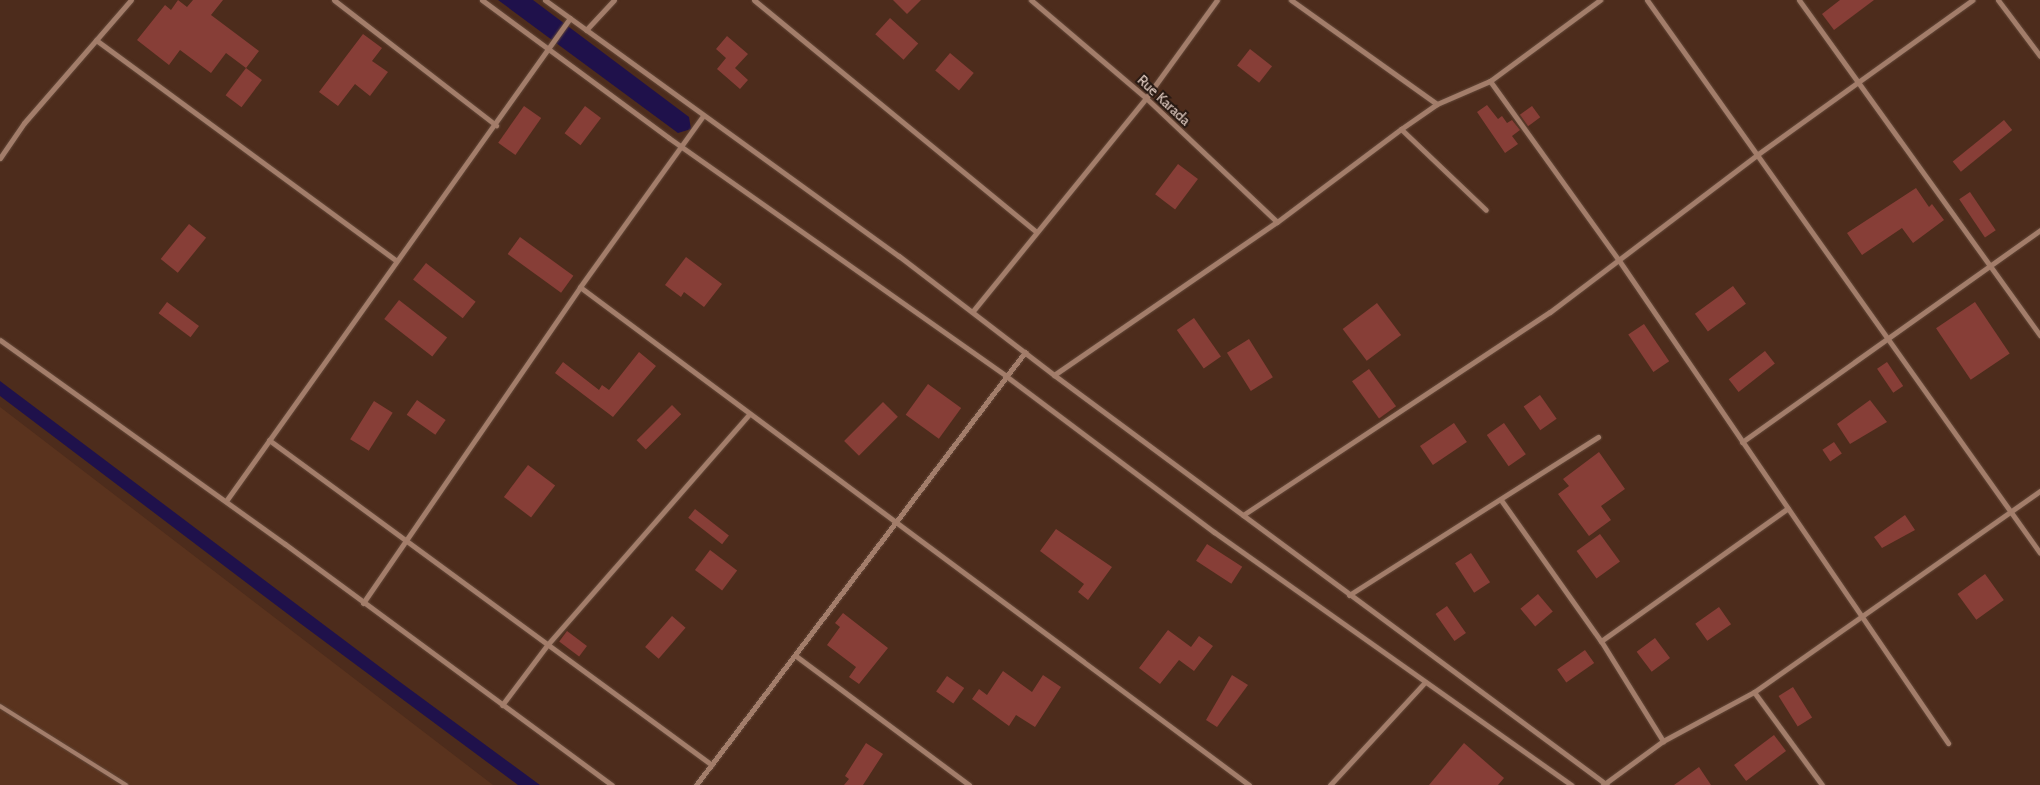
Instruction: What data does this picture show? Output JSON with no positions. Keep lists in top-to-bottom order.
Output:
{
  "streets": {
    "street": ["Rue Karada"]
  }
}
